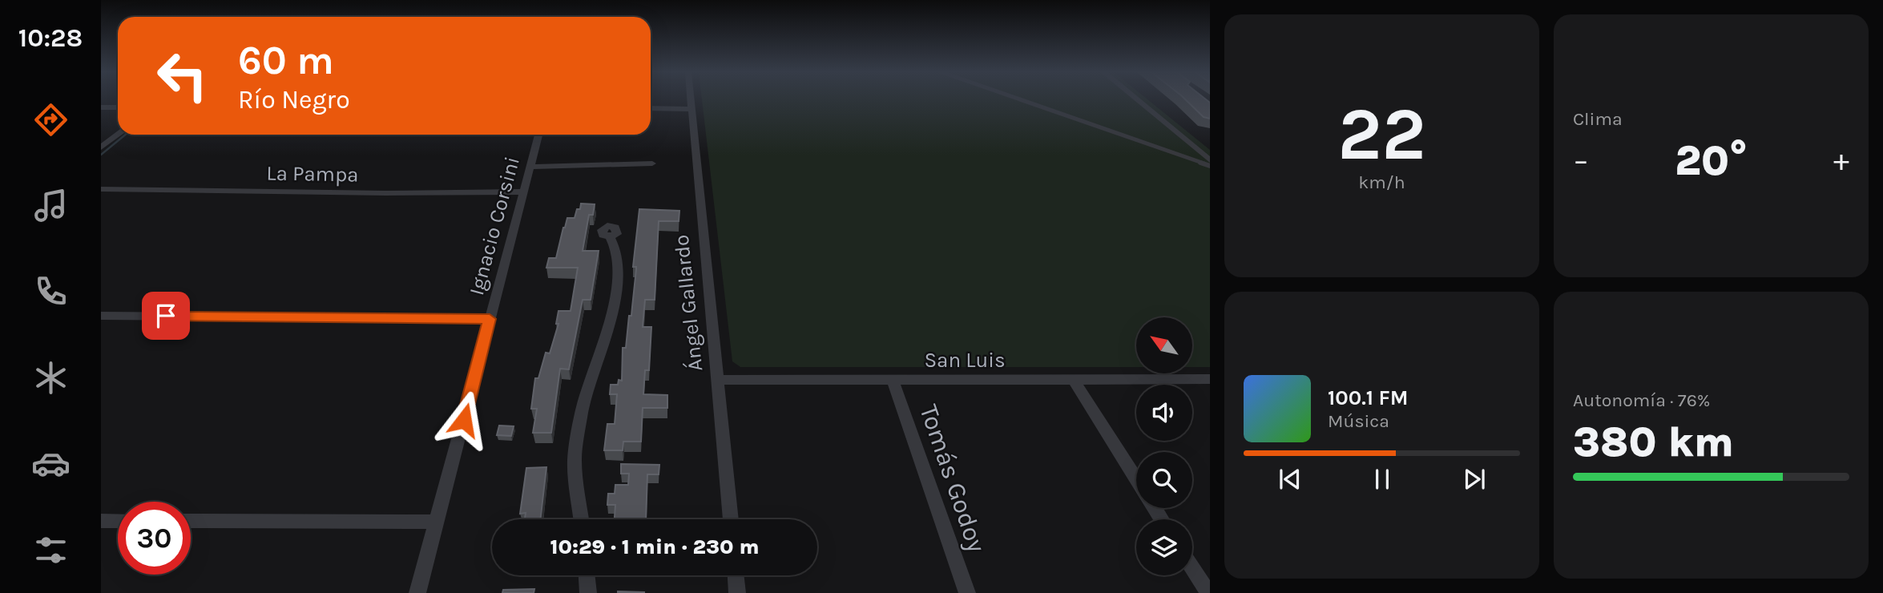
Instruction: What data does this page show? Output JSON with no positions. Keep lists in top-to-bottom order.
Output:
{
  "streets": {
    "street": [
      "La Pampa",
      "Ignacio Corsini",
      "Ángel Gallardo",
      "San Luis",
      "Tomás Godoy"
    ]
  },
  "crossings": [
    ["La Pampa", "Ignacio Corsini"],
    ["Ángel Gallardo", "San Luis"],
    ["San Luis", "Tomás Godoy"]
  ],
  "north": "top left",
  "page": {
    "tabs": "10:28",
    "tile": [
      ["22", "km/h"],
      "Clima",
      ["Autonomía · 76%", "380 km"]
    ],
    "turn": ["60 m", "Río Negro"],
    "heat": ["−", "20°", "+"],
    "song": ["100.1 FM", "Música"],
    "limit": "30",
    "trip": "10:29 · 1 min · 230 m"
  }
}
